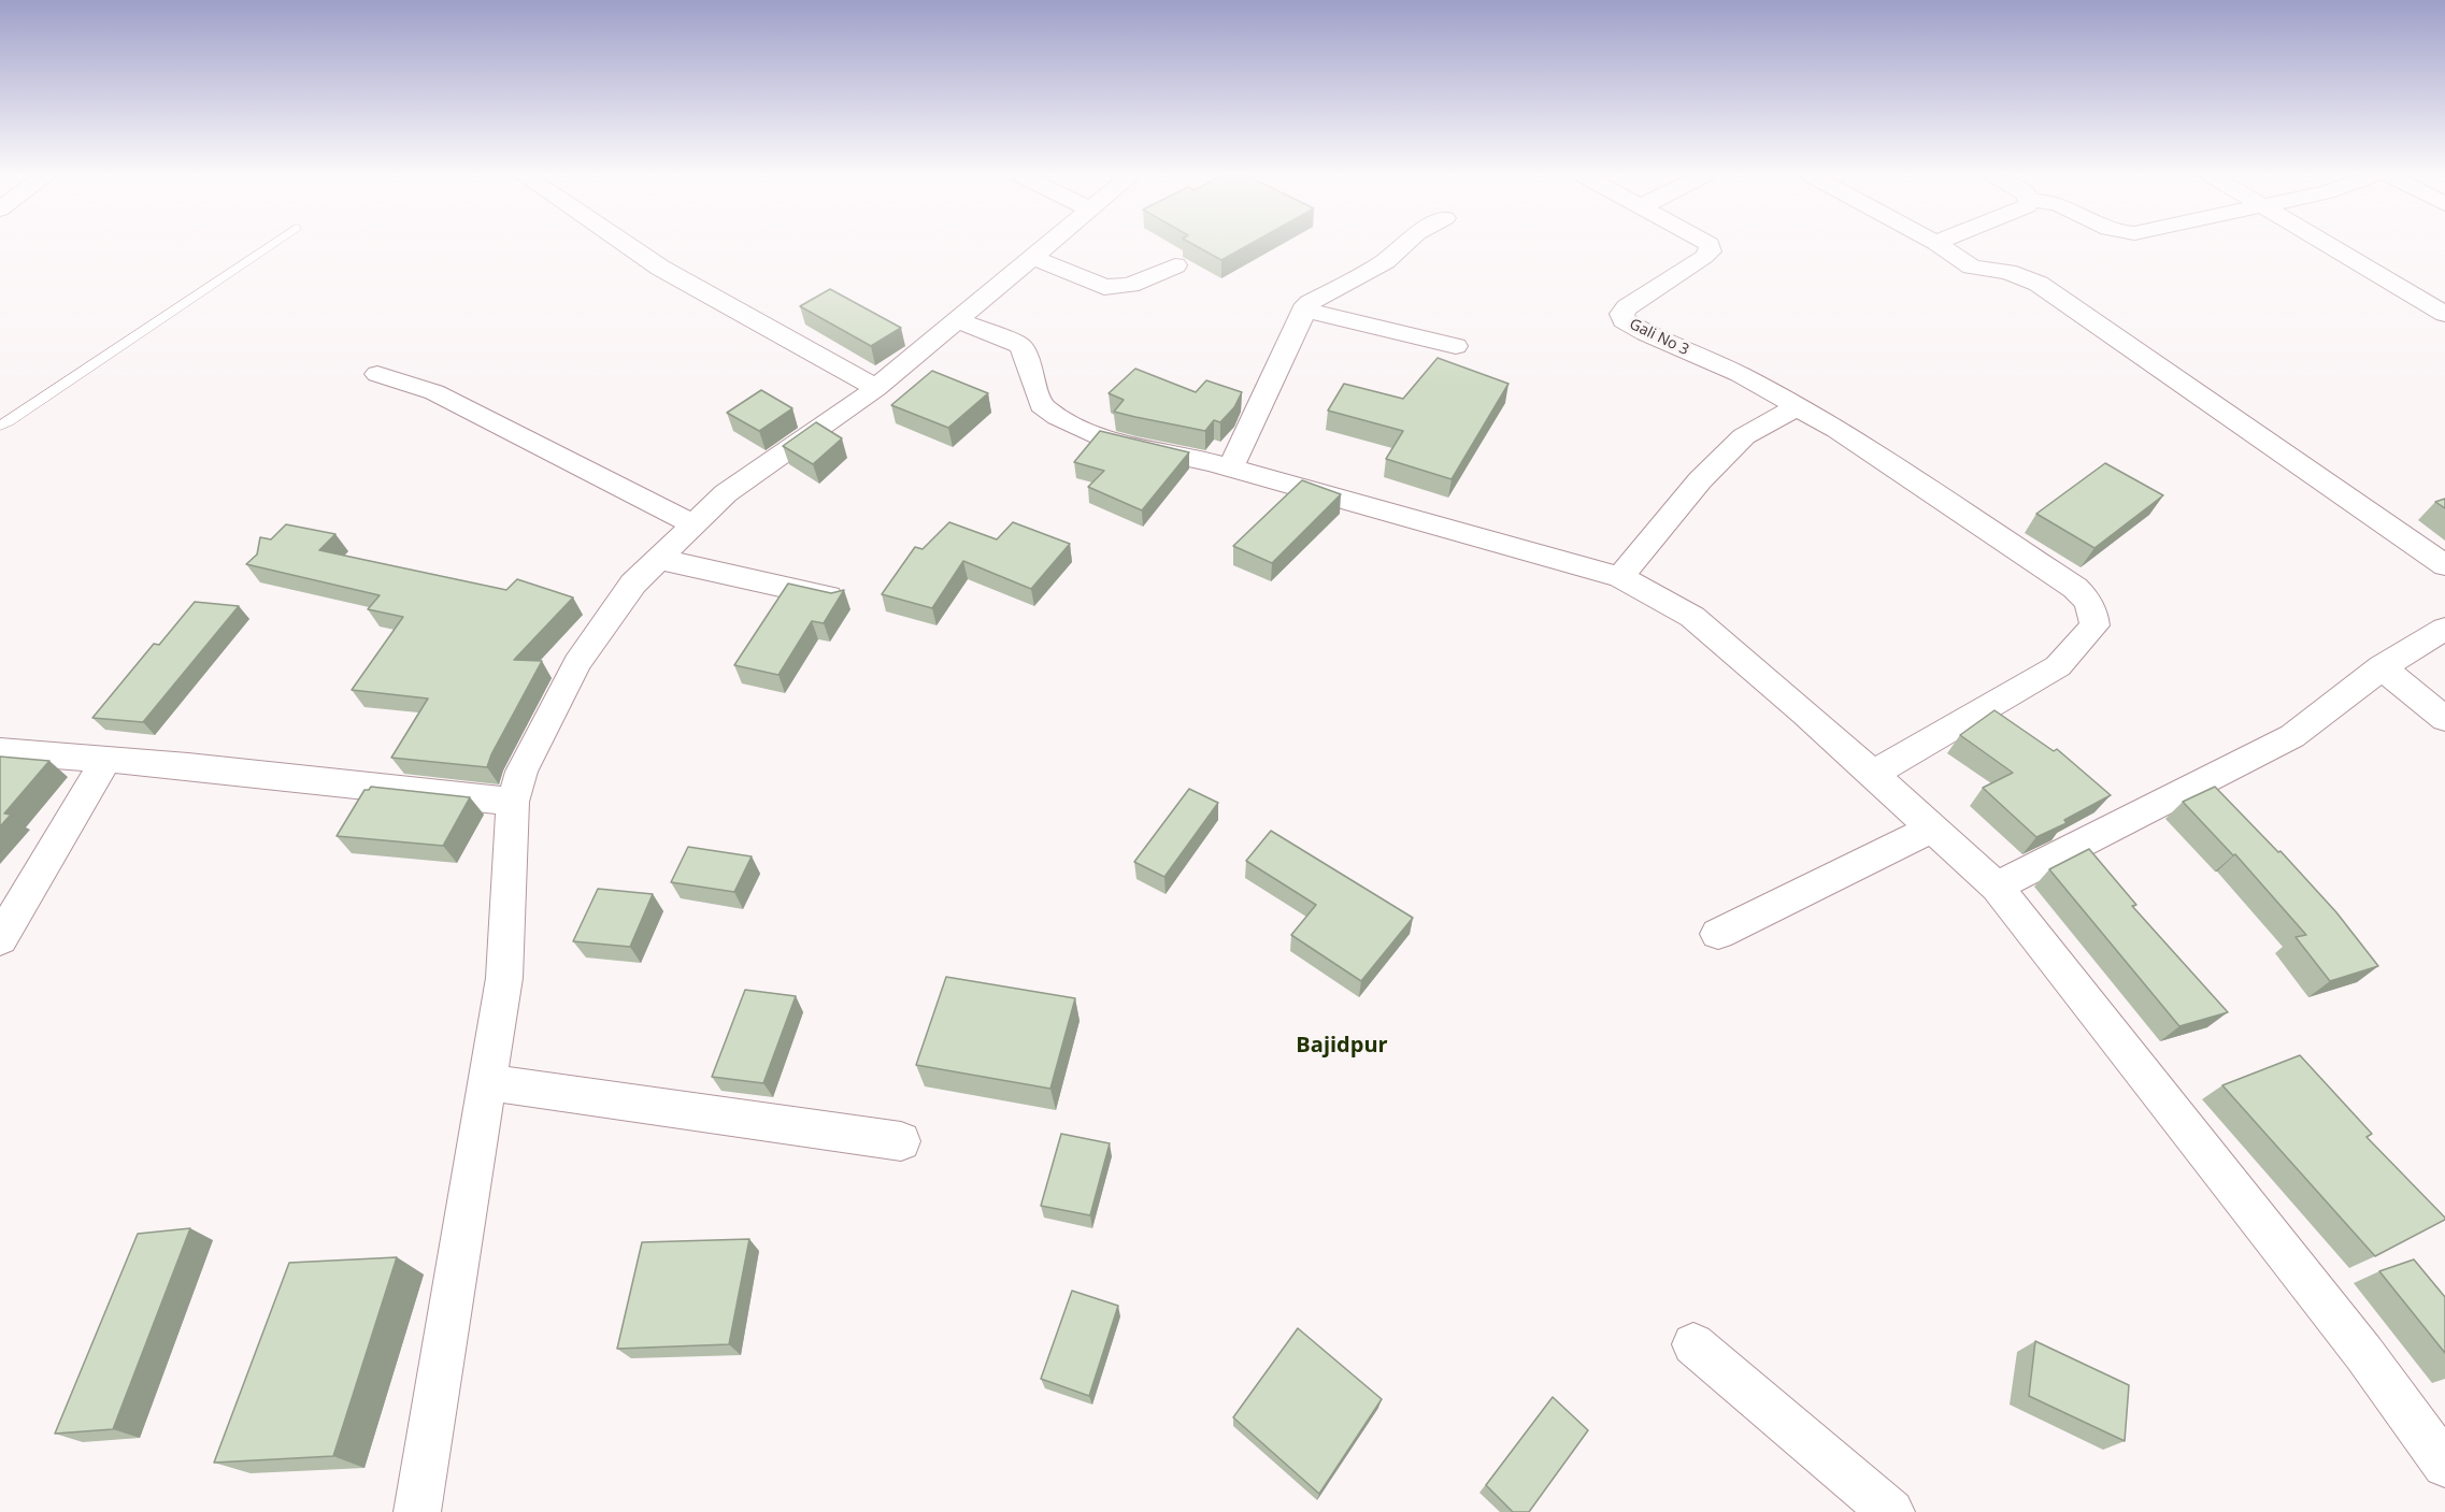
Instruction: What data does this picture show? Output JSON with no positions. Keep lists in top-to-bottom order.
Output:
{
  "streets": {
    "street": ["Gali No 3"]
  },
  "districts": ["Bajidpur"]
}
